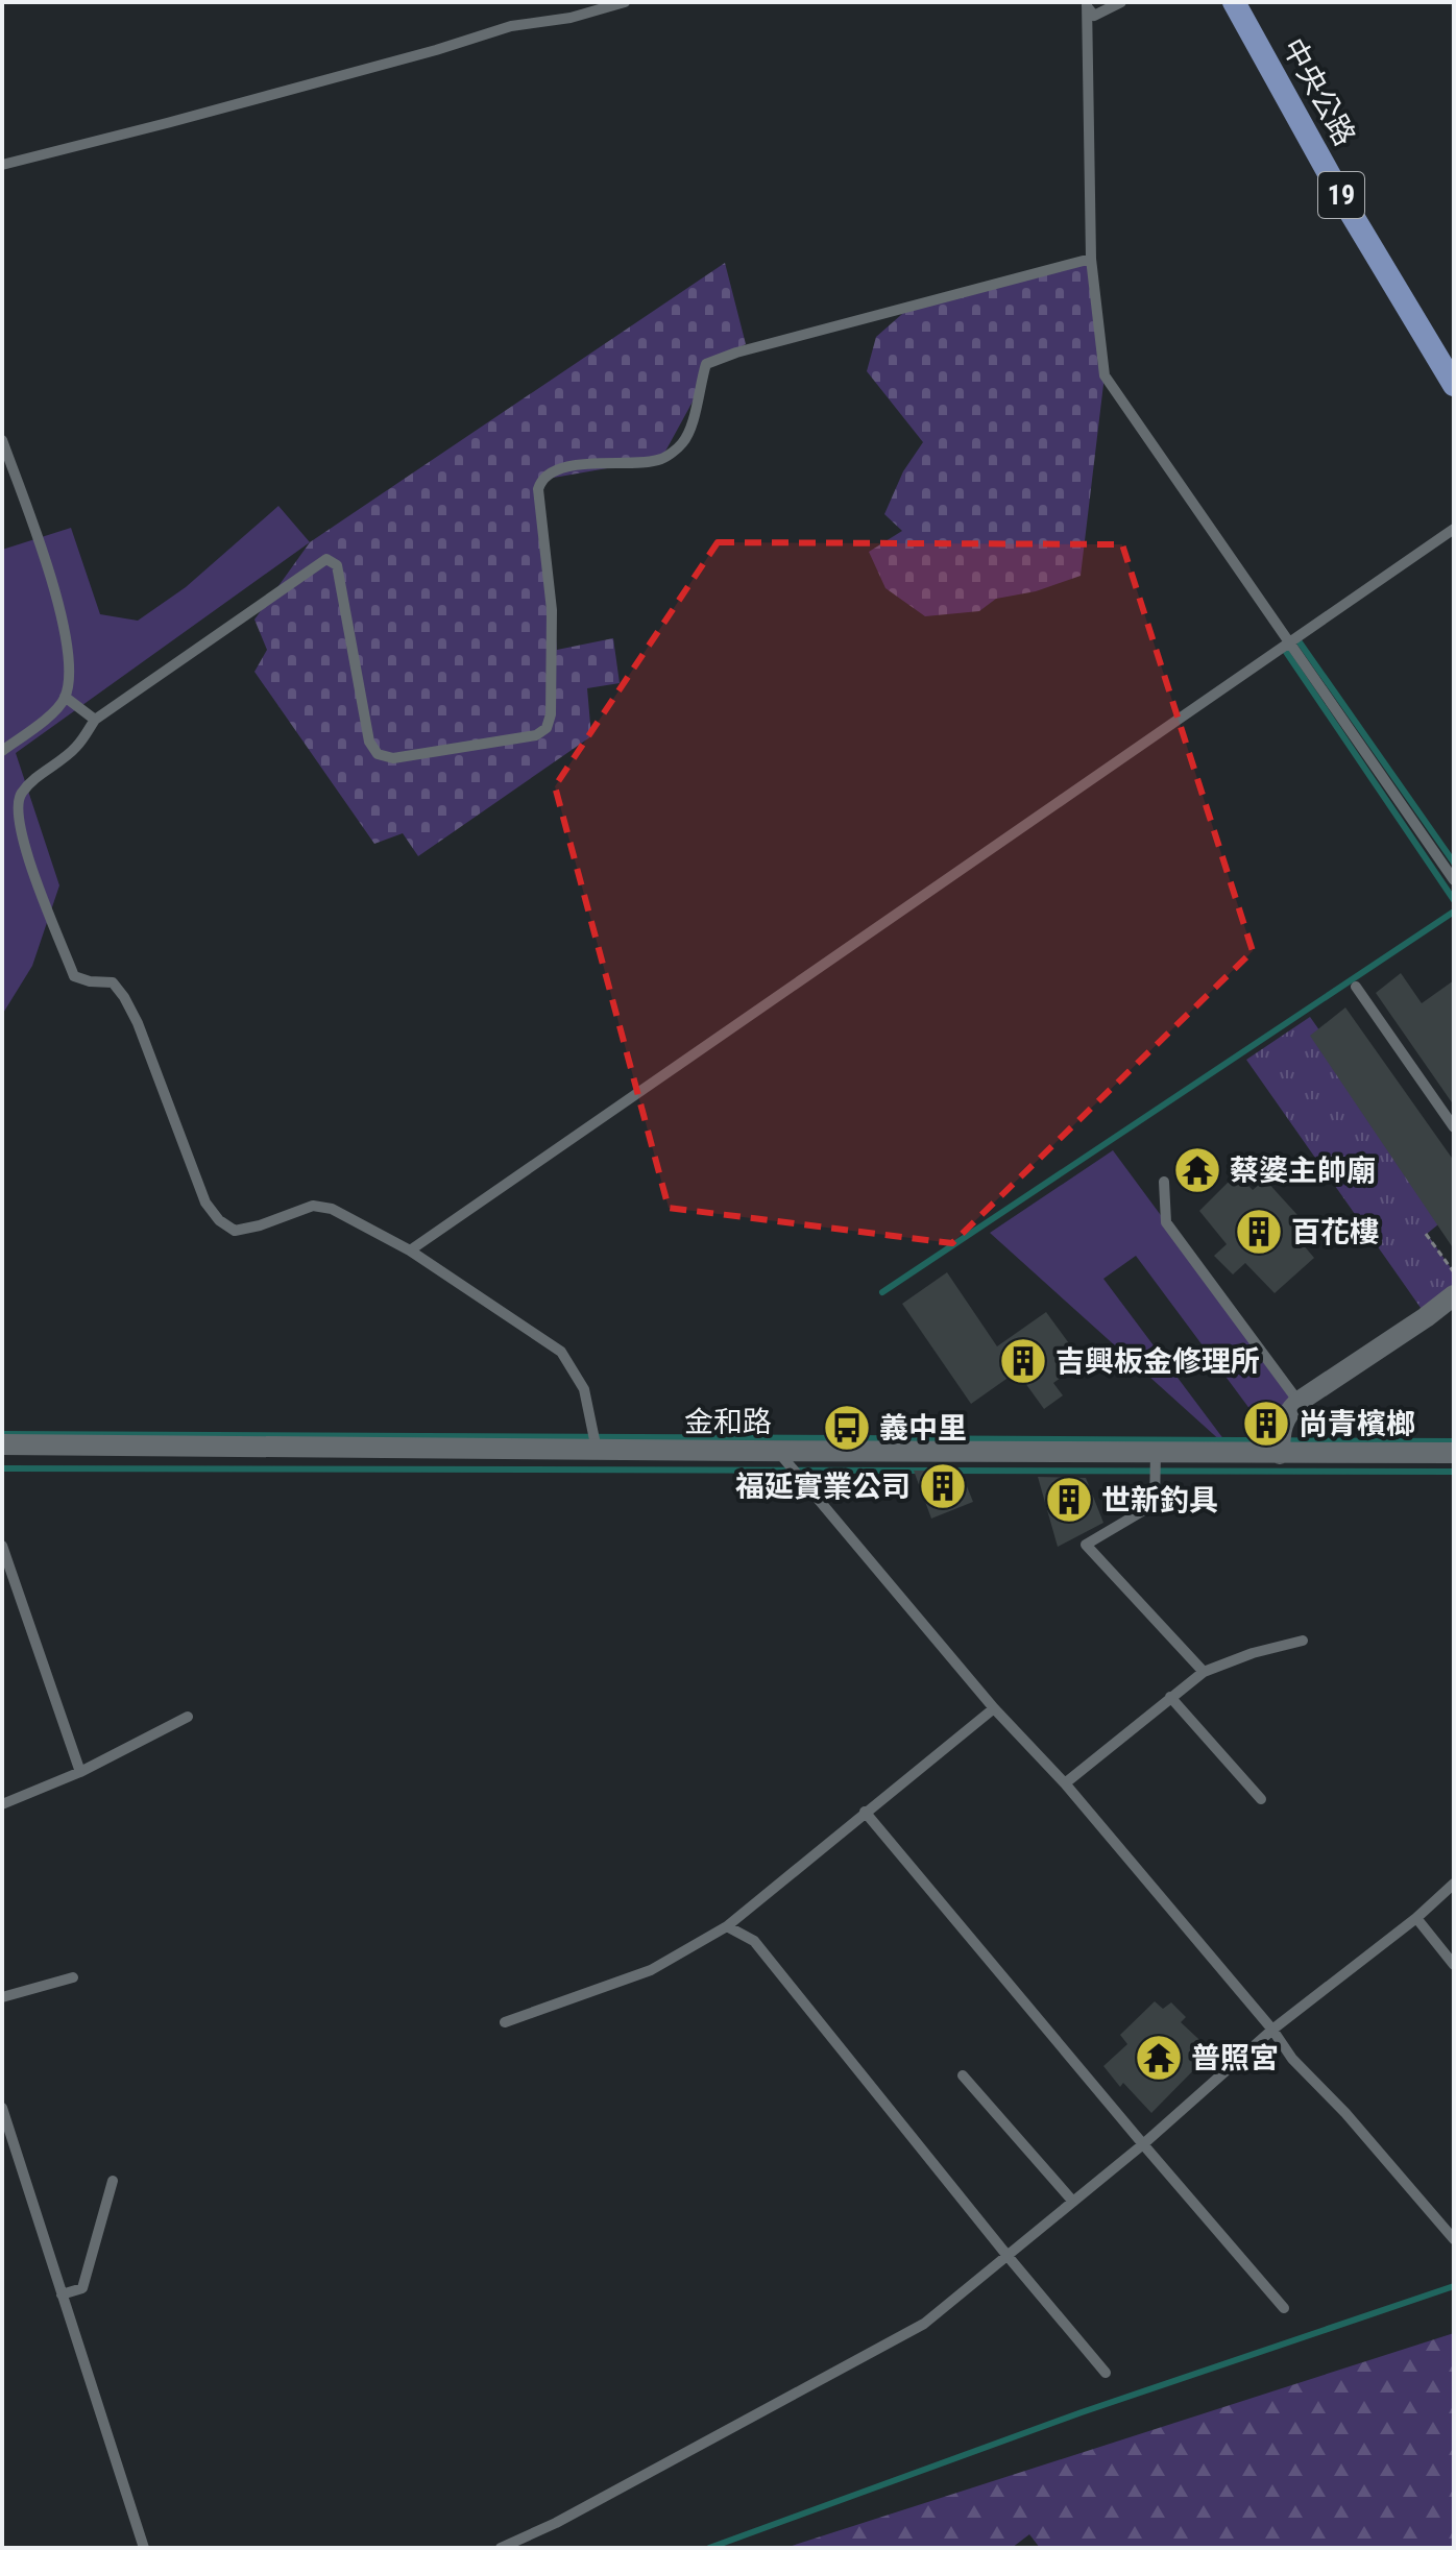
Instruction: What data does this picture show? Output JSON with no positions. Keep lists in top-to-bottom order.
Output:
{
  "streets": {
    "main road": ["中央公路", "19"],
    "street": ["金和路"]
  },
  "places": {
    "temple": ["蔡婆主帥廟", "普照宮"],
    "building": [
      "百花樓",
      "吉興板金修理所",
      "尚青檳榔",
      "福延實業公司",
      "世新釣具"
    ],
    "bus stop": ["義中里"]
  }
}
